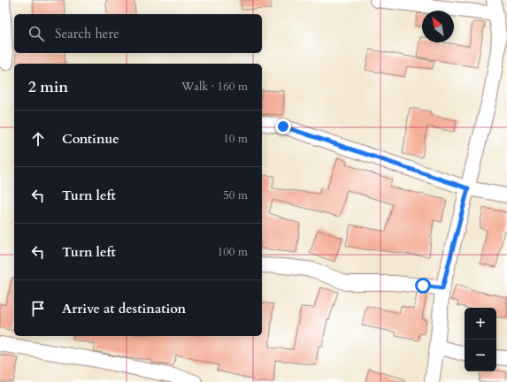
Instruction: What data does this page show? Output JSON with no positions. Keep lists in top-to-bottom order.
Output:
{
  "north": "top left",
  "page": {
    "search": "Search here",
    "heading": ["2 min", "Walk · 160 m"],
    "list": [
      ["Continue", "10 m"],
      ["Turn left", "50 m"],
      ["Turn left", "100 m"],
      "Arrive at destination"
    ],
    "map_buttons": ["+", "−"]
  }
}
